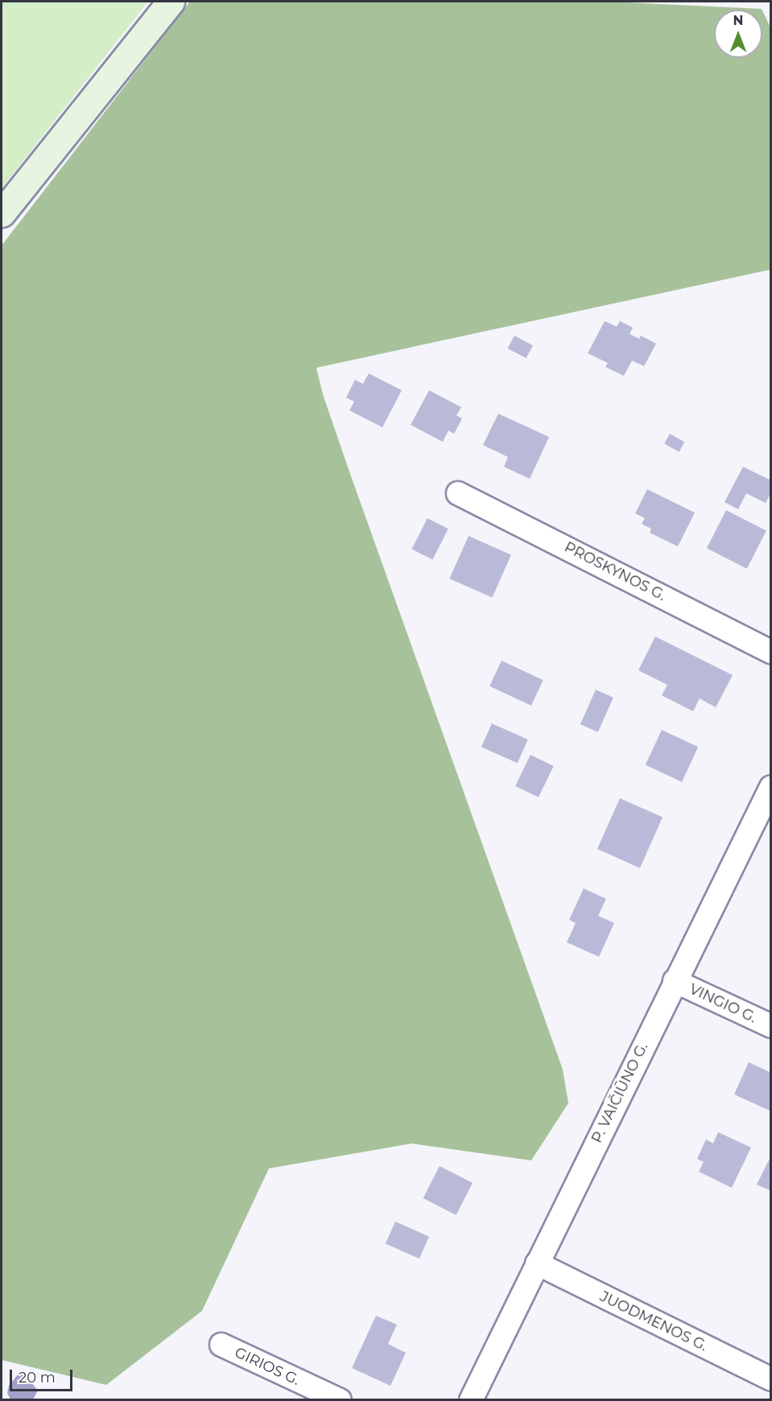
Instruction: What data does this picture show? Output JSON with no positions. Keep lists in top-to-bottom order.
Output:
{
  "streets": {
    "street": [
      "PROSKYNOS G.",
      "VINGIO G.",
      "P. VAIČIŪNO G.",
      "JUODMENOS G.",
      "GIRIOS G."
    ]
  },
  "crossings": [
    ["VINGIO G.", "P. VAIČIŪNO G."],
    ["P. VAIČIŪNO G.", "JUODMENOS G."]
  ],
  "scale_bar": "20 m",
  "north": "top"
}
